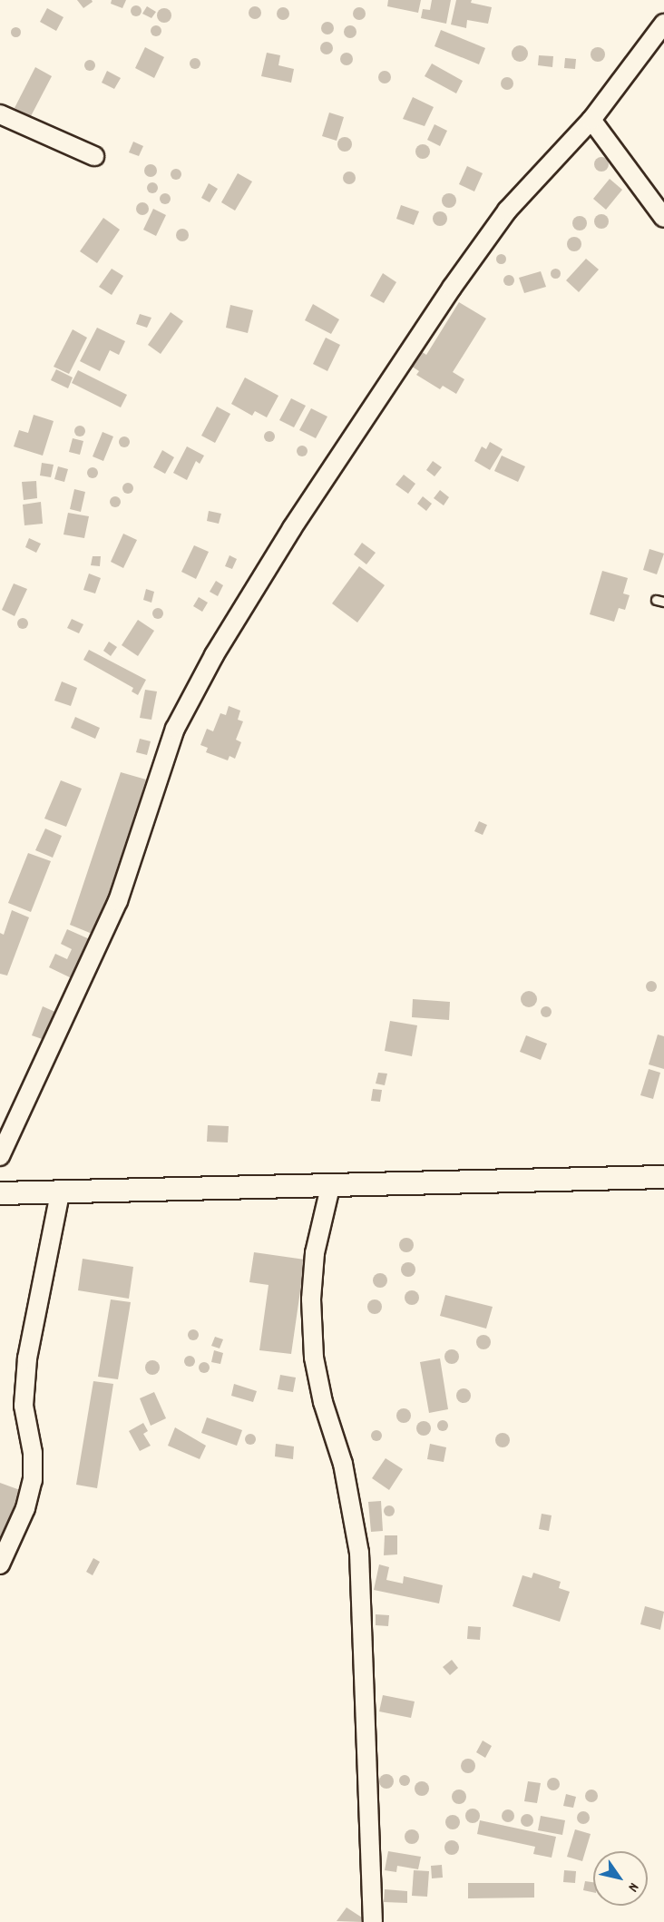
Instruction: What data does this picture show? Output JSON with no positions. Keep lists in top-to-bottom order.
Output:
{
  "north": "bottom right"
}
